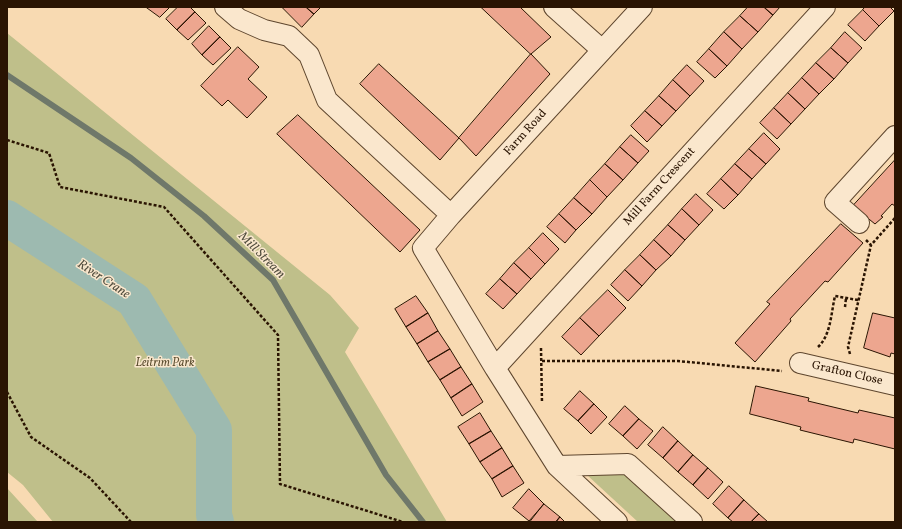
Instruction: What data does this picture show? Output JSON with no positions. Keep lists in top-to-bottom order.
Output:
{
  "streets": {
    "street": ["Farm Road", "Mill Farm Crescent", "Grafton Close"]
  },
  "crossings": [
    ["Farm Road", "Mill Farm Crescent"]
  ],
  "water": ["Mill Stream", "River Crane"],
  "parks": ["Leitrim Park"]
}
